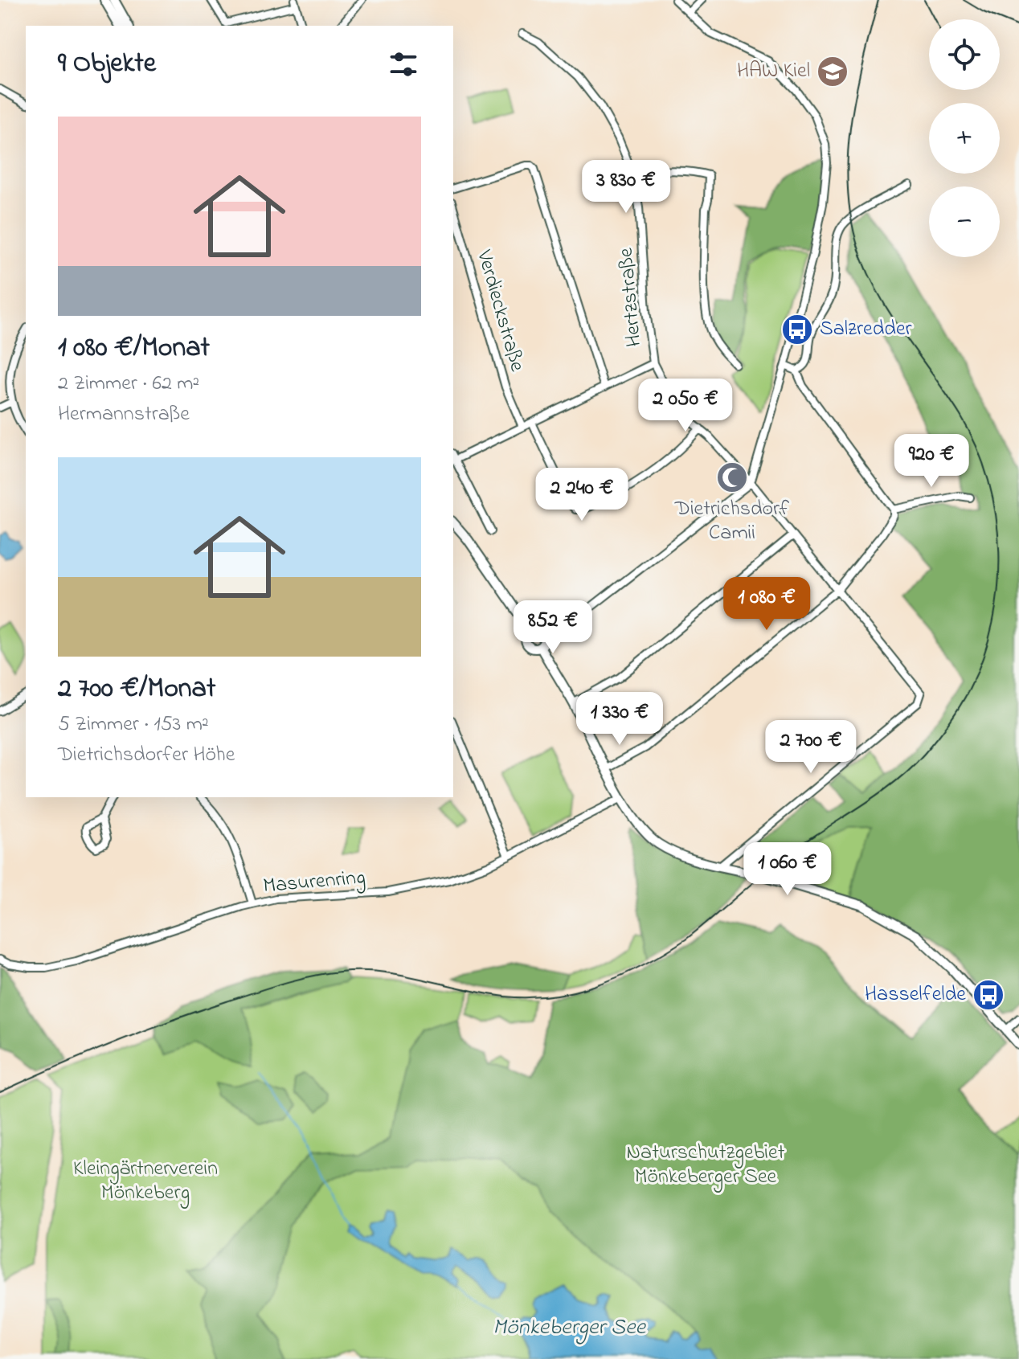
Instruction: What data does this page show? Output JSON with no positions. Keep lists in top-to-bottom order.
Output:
{
  "streets": {
    "street": ["Hertzstraße", "Verdieckstraße", "Masurenring"]
  },
  "water": ["Mönkeberger See"],
  "parks": ["Naturschutzgebiet Mönkeberger See", "Kleingärtnerverein Mönkeberg"],
  "places": {
    "school or university": ["HAW Kiel"],
    "bus stop": ["Salzredder", "Hasselfelde"],
    "mosque": ["Dietrichsdorf Camii"]
  },
  "page": {
    "map_buttons": ["+", "−"],
    "heading": "9 Objekte",
    "list": [
      {
        "name": "1 080 €/Monat",
        "note": "2 Zimmer · 62 m² · Hermannstraße"
      },
      {
        "name": "2 700 €/Monat",
        "note": "5 Zimmer · 153 m² · Dietrichsdorfer Höhe"
      }
    ],
    "price": [
      "3 830 €",
      "2 050 €",
      "920 €",
      "2 240 €",
      "1 080 €",
      "852 €",
      "1 330 €",
      "2 700 €",
      "1 060 €"
    ]
  }
}
